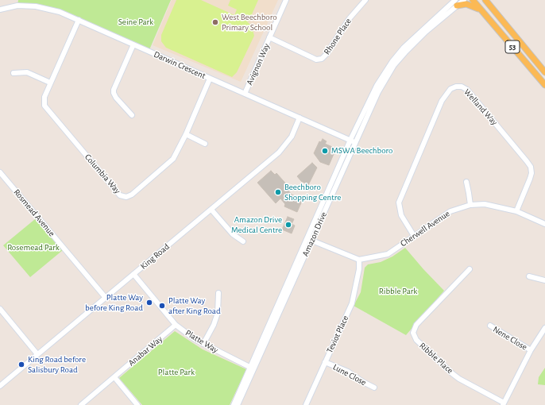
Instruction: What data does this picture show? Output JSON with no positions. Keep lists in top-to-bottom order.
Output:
{
  "streets": {
    "main road": ["53"],
    "street": [
      "Rhone Place",
      "Avignon Way",
      "Darwin Crescent",
      "Welland Way",
      "Columbia Way",
      "Rosmead Avenue",
      "Cherwell Avenue",
      "Amazon Drive",
      "King Road",
      "Teviot Place",
      "Nene Close",
      "Platte Way",
      "Anabar Way",
      "Ribble Place",
      "Lune Close"
    ]
  },
  "crossings": [
    ["Rhone Place", "Avignon Way"],
    ["Avignon Way", "Darwin Crescent"],
    ["Darwin Crescent", "Columbia Way"],
    ["Darwin Crescent", "Amazon Drive"],
    ["Darwin Crescent", "King Road"],
    ["Welland Way", "Cherwell Avenue"],
    ["Rosmead Avenue", "King Road"],
    ["Cherwell Avenue", "Teviot Place"],
    ["Amazon Drive", "Platte Way"],
    ["King Road", "Platte Way"],
    ["Teviot Place", "Lune Close"],
    ["Platte Way", "Anabar Way"]
  ],
  "parks": [
    "Seine Park",
    "Rosemead Park",
    "Ribble Park",
    "Platte Park"
  ],
  "places": [
    "West Beechboro Primary School",
    "MSWA Beechboro",
    "Beechboro Shopping Centre",
    "Amazon Drive Medical Centre",
    "Platte Way before King Road",
    "Platte Way after King Road",
    "King Road before Salisbury Road"
  ]
}
